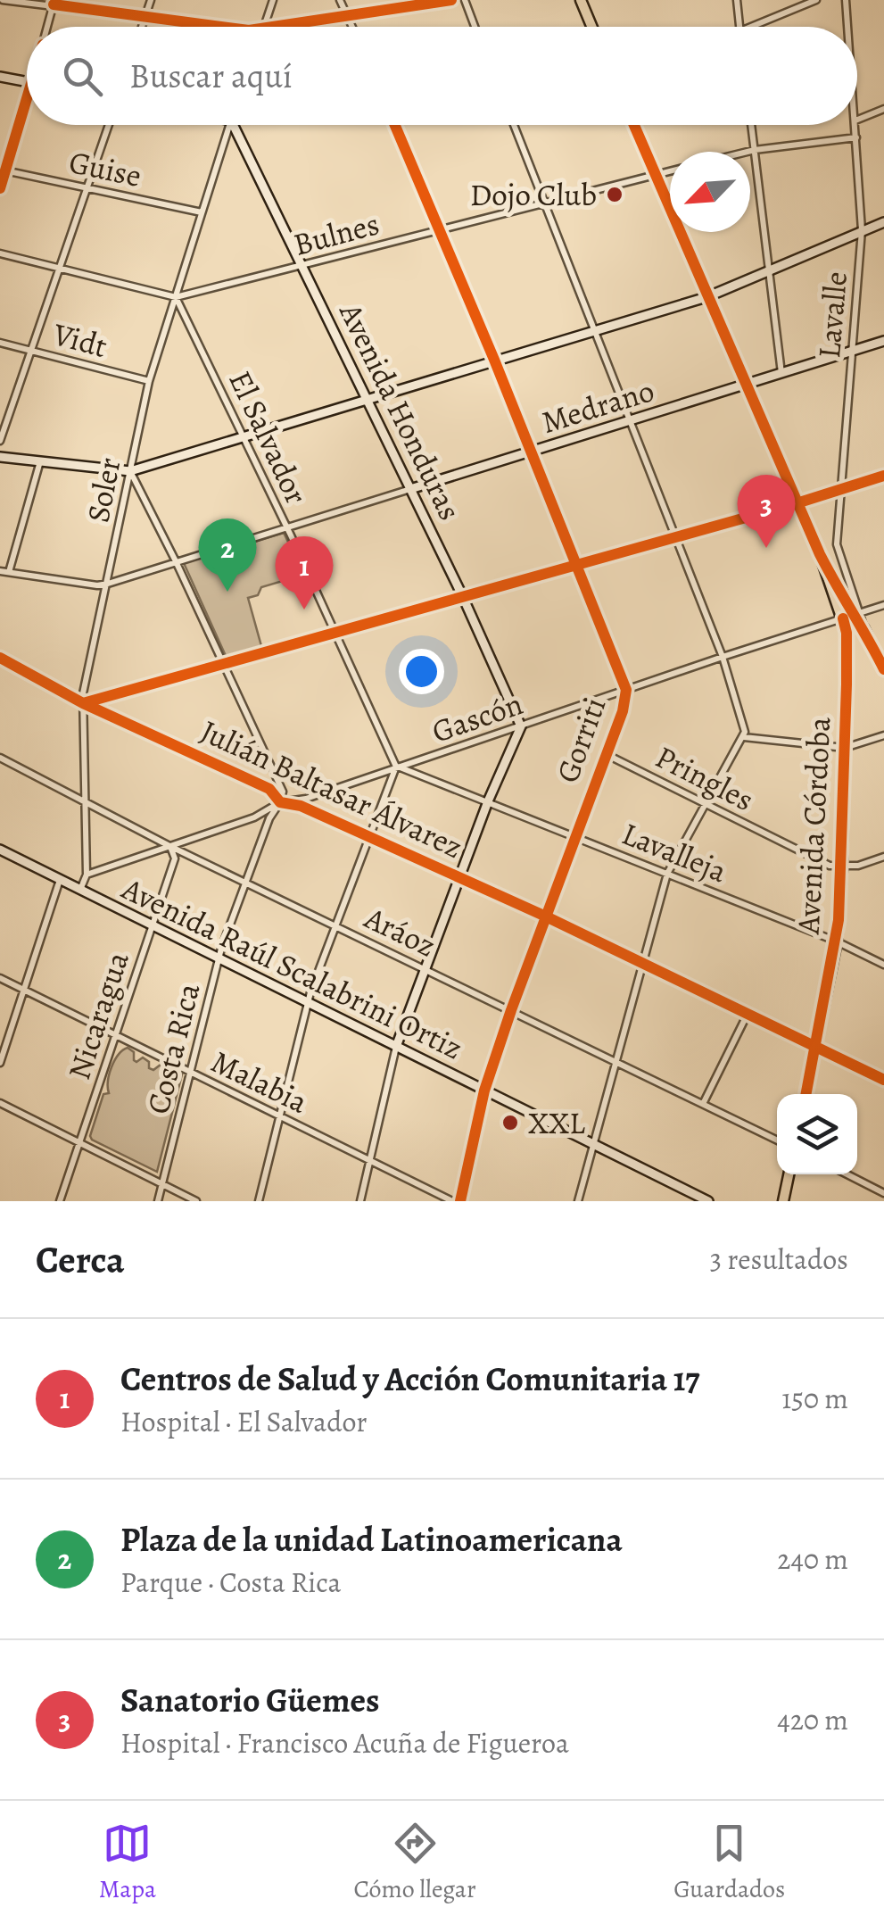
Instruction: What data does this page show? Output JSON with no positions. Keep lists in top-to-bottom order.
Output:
{
  "streets": {
    "main road": [
      "Medrano",
      "Avenida Honduras",
      "Avenida Córdoba",
      "Avenida Raúl Scalabrini Ortiz"
    ],
    "street": [
      "Guise",
      "Bulnes",
      "Lavalle",
      "Vidt",
      "El Salvador",
      "Soler",
      "Gascón",
      "Gorriti",
      "Pringles",
      "Julián Baltasar Álvarez",
      "Lavalleja",
      "Aráoz",
      "Nicaragua",
      "Costa Rica",
      "Malabia"
    ]
  },
  "crossings": [
    ["Guise", "Soler"],
    ["Bulnes", "Avenida Honduras"],
    ["Bulnes", "El Salvador"],
    ["Bulnes", "Soler"],
    ["Bulnes", "Gorriti"],
    ["Bulnes", "Avenida Córdoba"],
    ["Lavalle", "Medrano"],
    ["Lavalle", "Gascón"],
    ["Lavalle", "Avenida Córdoba"],
    ["Vidt", "Soler"],
    ["Medrano", "Avenida Honduras"],
    ["Medrano", "El Salvador"],
    ["Medrano", "Soler"],
    ["Medrano", "Gorriti"],
    ["Medrano", "Avenida Córdoba"],
    ["Avenida Honduras", "Gascón"],
    ["El Salvador", "Soler"],
    ["El Salvador", "Gascón"],
    ["El Salvador", "Lavalleja"],
    ["Soler", "Gascón"],
    ["Soler", "Julián Baltasar Álvarez"],
    ["Soler", "Aráoz"],
    ["Soler", "Avenida Raúl Scalabrini Ortiz"],
    ["Gascón", "Gorriti"],
    ["Gascón", "Julián Baltasar Álvarez"],
    ["Gascón", "Avenida Córdoba"],
    ["Gascón", "Lavalleja"],
    ["Gascón", "Aráoz"],
    ["Gascón", "Nicaragua"],
    ["Gascón", "Costa Rica"],
    ["Gorriti", "Pringles"],
    ["Gorriti", "Julián Baltasar Álvarez"],
    ["Gorriti", "Lavalleja"],
    ["Gorriti", "Aráoz"],
    ["Gorriti", "Avenida Raúl Scalabrini Ortiz"],
    ["Pringles", "Avenida Córdoba"],
    ["Julián Baltasar Álvarez", "Avenida Córdoba"],
    ["Julián Baltasar Álvarez", "Costa Rica"],
    ["Avenida Córdoba", "Lavalleja"],
    ["Aráoz", "Nicaragua"],
    ["Aráoz", "Costa Rica"],
    ["Avenida Raúl Scalabrini Ortiz", "Nicaragua"],
    ["Avenida Raúl Scalabrini Ortiz", "Costa Rica"],
    ["Nicaragua", "Malabia"],
    ["Costa Rica", "Malabia"]
  ],
  "places": ["Dojo Club", "XXL"],
  "north": "bottom left",
  "page": {
    "search": "Buscar aquí",
    "pins": ["3", "2", "1"],
    "heading": ["Cerca", "3 resultados"],
    "list": [
      {
        "mark": "1",
        "name": "Centros de Salud y Acción Comunitaria 17",
        "note": "Hospital · El Salvador",
        "value": "150 m"
      },
      {
        "mark": "2",
        "name": "Plaza de la unidad Latinoamericana",
        "note": "Parque · Costa Rica",
        "value": "240 m"
      },
      {
        "mark": "3",
        "name": "Sanatorio Güemes",
        "note": "Hospital · Francisco Acuña de Figueroa",
        "value": "420 m"
      }
    ],
    "nav": ["Mapa", "Cómo llegar", "Guardados"]
  }
}
